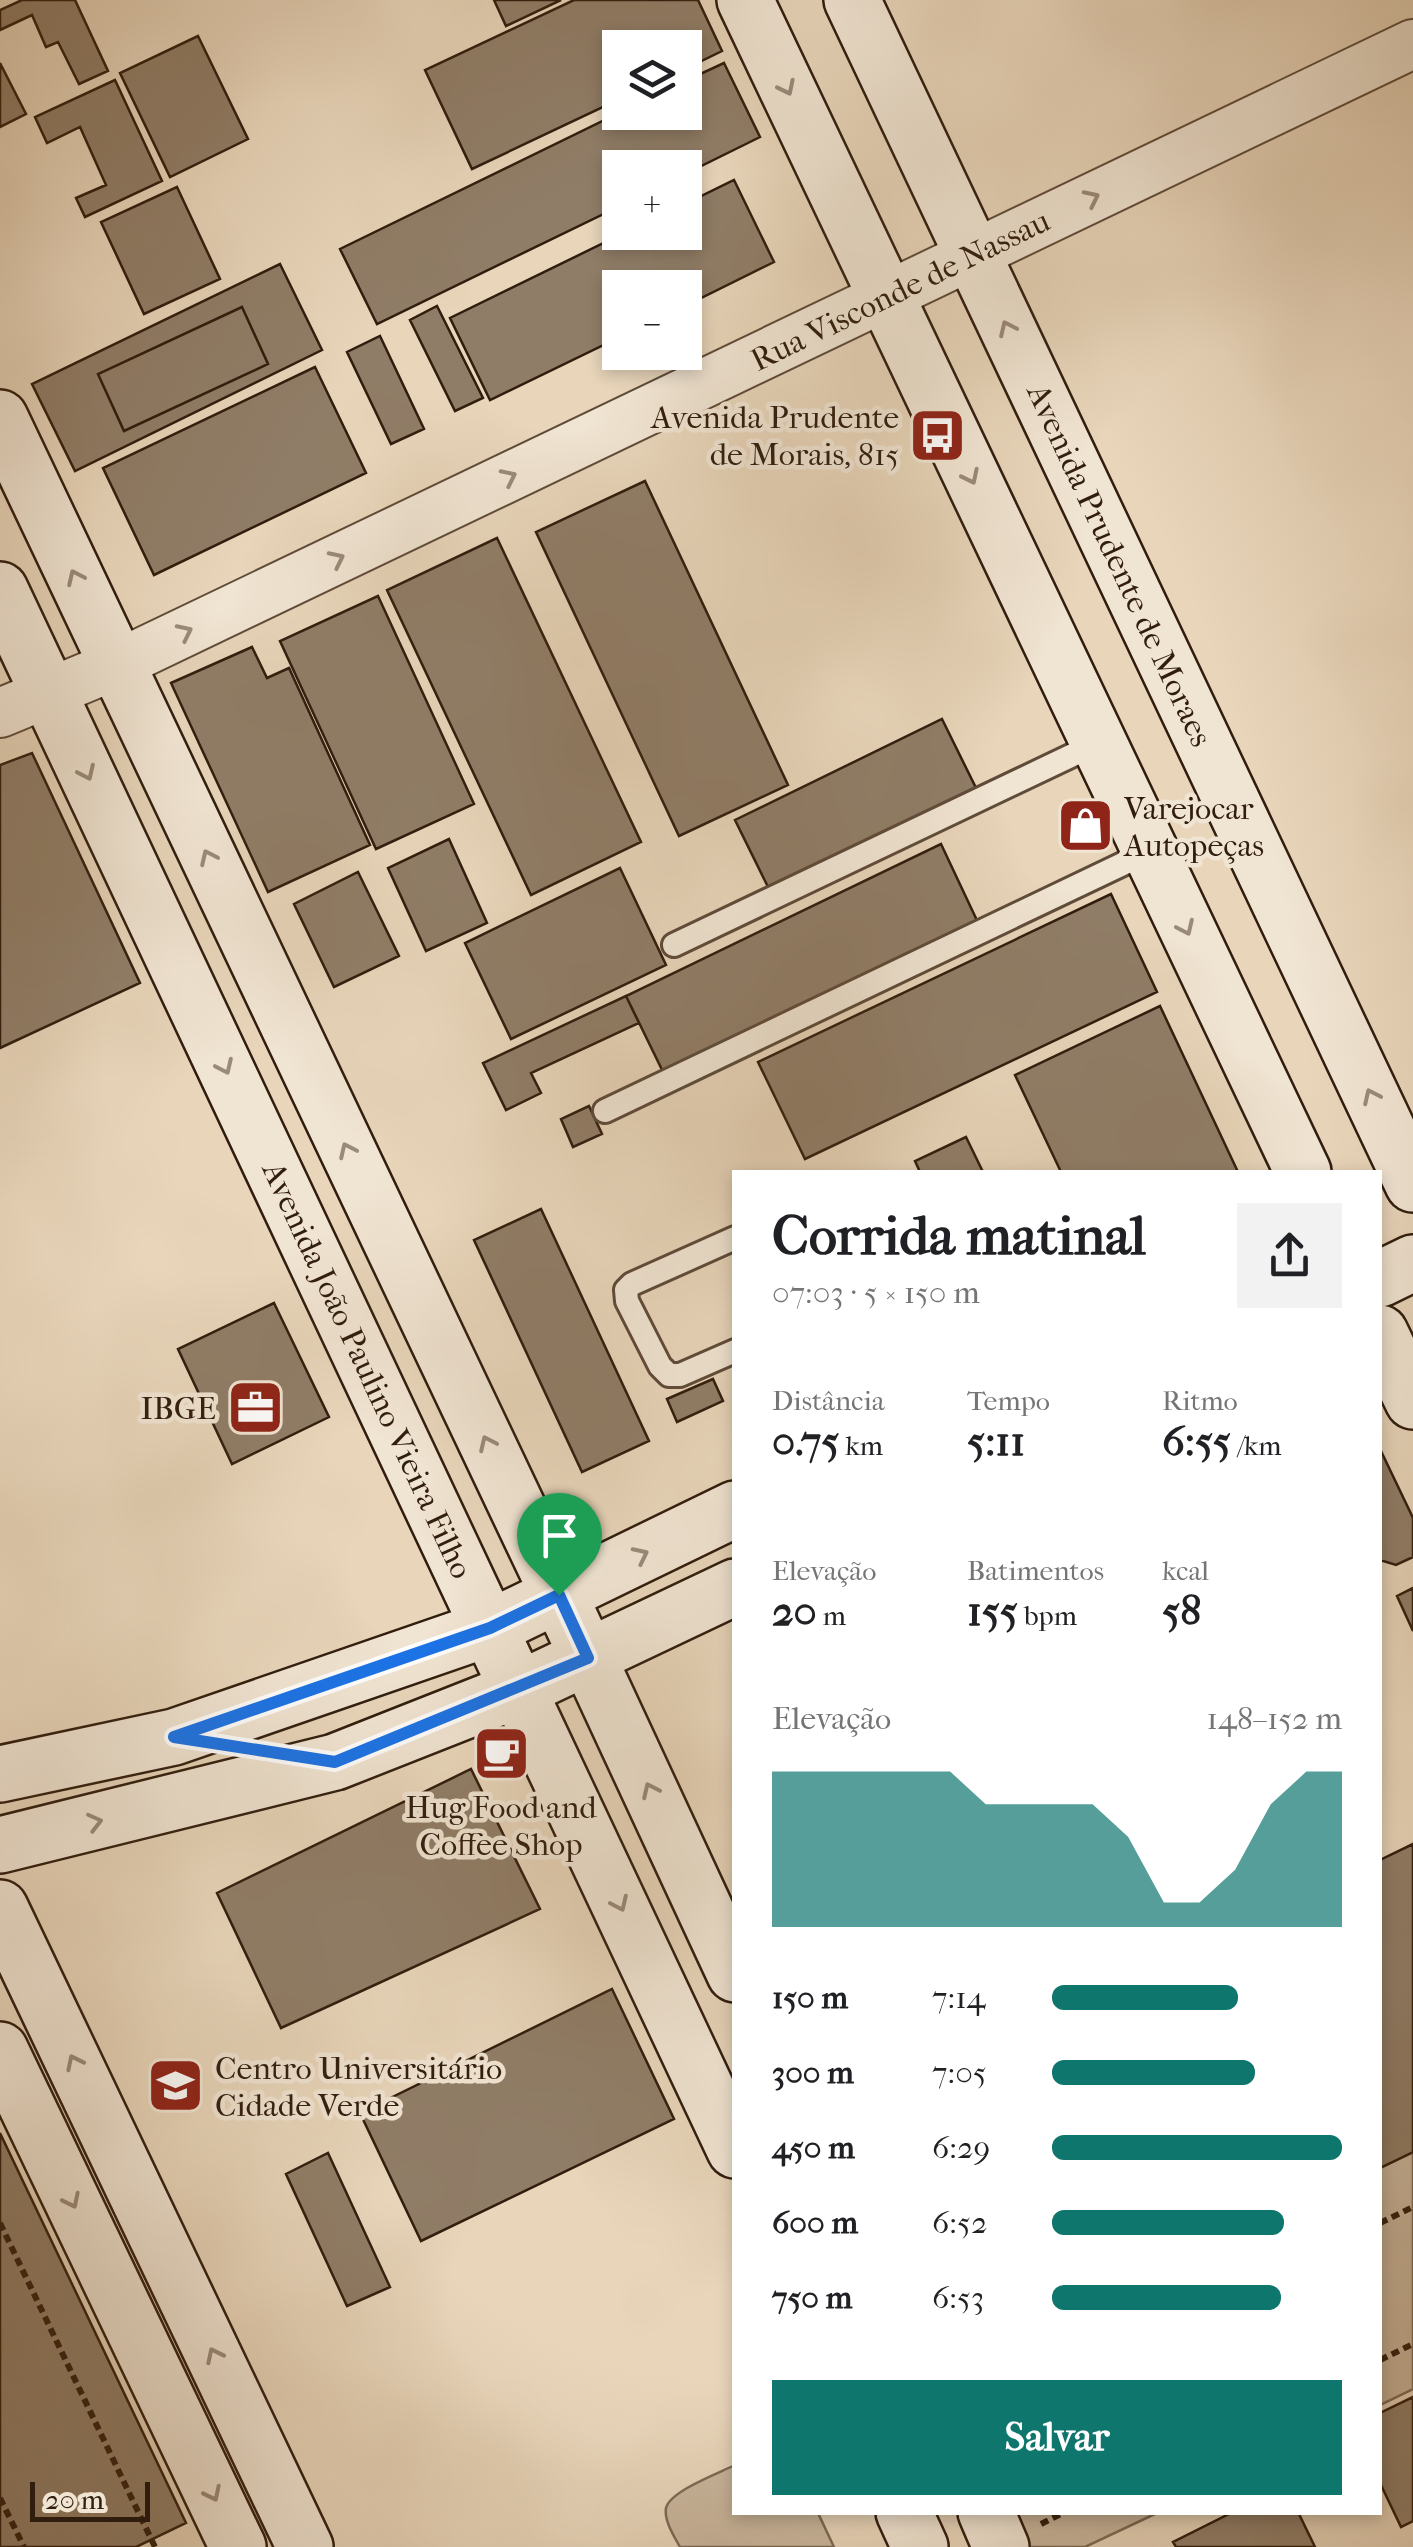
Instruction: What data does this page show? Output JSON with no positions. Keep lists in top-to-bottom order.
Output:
{
  "streets": {
    "main road": ["Avenida Prudente de Moraes", "Avenida João Paulino Vieira Filho"],
    "street": ["Rua Visconde de Nassau"]
  },
  "crossings": [
    ["Rua Visconde de Nassau", "Avenida Prudente de Moraes"],
    ["Rua Visconde de Nassau", "Avenida João Paulino Vieira Filho"]
  ],
  "one_way": ["Rua Visconde de Nassau"],
  "places": {
    "bus stop": ["Avenida Prudente de Morais, 815"],
    "shop": ["Varejocar Autopeças"],
    "office": ["IBGE"],
    "cafe": ["Hug Food and Coffee Shop"],
    "school or university": ["Centro Universitário Cidade Verde"]
  },
  "scale_bar": "20 m",
  "page": {
    "map_buttons": ["+", "−"],
    "heading": ["Corrida matinal", "07:03 · 5 × 150 m"],
    "stats": [
      ["Distância", "0.75 km"],
      ["Tempo", "5:11"],
      ["Ritmo", "6:55 /km"],
      ["Elevação", "20 m"],
      ["Batimentos", "155 bpm"],
      ["kcal", "58"]
    ],
    "chart": ["Elevação", "148–152 m"],
    "list": [
      {
        "name": "150 m",
        "note": "7:14"
      },
      {
        "name": "300 m",
        "note": "7:05"
      },
      {
        "name": "450 m",
        "note": "6:29"
      },
      {
        "name": "600 m",
        "note": "6:52"
      },
      {
        "name": "750 m",
        "note": "6:53"
      }
    ],
    "buttons": "Salvar",
    "scale": "20 m"
  }
}
